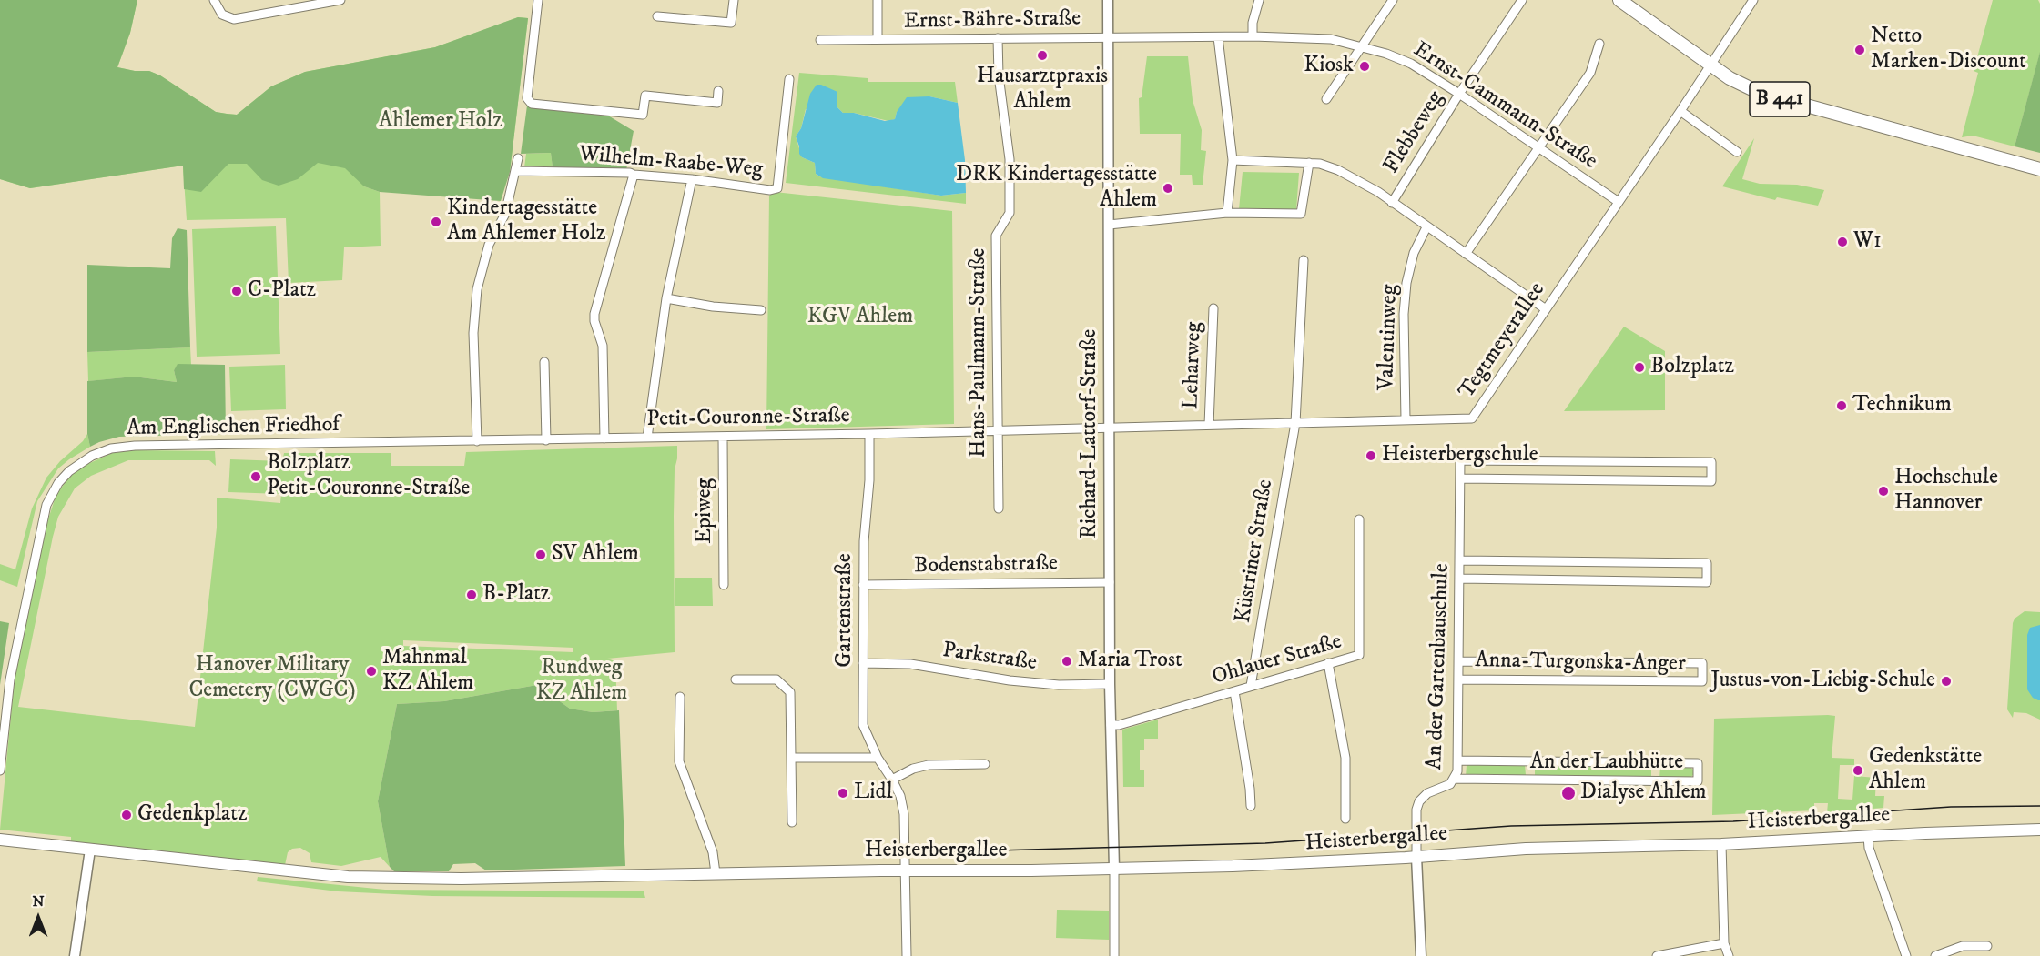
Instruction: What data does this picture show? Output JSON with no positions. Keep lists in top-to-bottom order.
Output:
{
  "streets": {
    "main road": ["B 441", "Heisterbergallee"],
    "street": [
      "Ernst-Bähre-Straße",
      "Ernst-Cammann-Straße",
      "Flebbeweg",
      "Wilhelm-Raabe-Weg",
      "Valentinweg",
      "Tegtmeyerallee",
      "Hans-Paulmann-Straße",
      "Leharweg",
      "Petit-Couronne-Straße",
      "Am Englischen Friedhof",
      "Richard-Lattorf-Straße",
      "Epiweg",
      "Küstriner Straße",
      "Bodenstabstraße",
      "Gartenstraße",
      "Parkstraße",
      "Ohlauer Straße",
      "Anna-Turgonska-Anger",
      "An der Gartenbauschule",
      "An der Laubhütte"
    ]
  },
  "crossings": [
    ["Ernst-Bähre-Straße", "Ernst-Cammann-Straße"],
    ["Ernst-Bähre-Straße", "Hans-Paulmann-Straße"],
    ["Ernst-Bähre-Straße", "Richard-Lattorf-Straße"],
    ["B 441", "Tegtmeyerallee"],
    ["Ernst-Cammann-Straße", "Flebbeweg"],
    ["Ernst-Cammann-Straße", "Tegtmeyerallee"],
    ["Ernst-Cammann-Straße", "Richard-Lattorf-Straße"],
    ["Valentinweg", "Tegtmeyerallee"],
    ["Tegtmeyerallee", "Leharweg"],
    ["Tegtmeyerallee", "Petit-Couronne-Straße"],
    ["Tegtmeyerallee", "Richard-Lattorf-Straße"],
    ["Tegtmeyerallee", "Küstriner Straße"],
    ["Hans-Paulmann-Straße", "Petit-Couronne-Straße"],
    ["Petit-Couronne-Straße", "Am Englischen Friedhof"],
    ["Petit-Couronne-Straße", "Richard-Lattorf-Straße"],
    ["Petit-Couronne-Straße", "Epiweg"],
    ["Petit-Couronne-Straße", "Gartenstraße"],
    ["Richard-Lattorf-Straße", "Bodenstabstraße"],
    ["Richard-Lattorf-Straße", "Parkstraße"],
    ["Richard-Lattorf-Straße", "Ohlauer Straße"],
    ["Richard-Lattorf-Straße", "Heisterbergallee"],
    ["Küstriner Straße", "Ohlauer Straße"],
    ["Bodenstabstraße", "Gartenstraße"],
    ["Gartenstraße", "Parkstraße"],
    ["Gartenstraße", "Heisterbergallee"],
    ["Anna-Turgonska-Anger", "An der Gartenbauschule"],
    ["An der Gartenbauschule", "An der Laubhütte"],
    ["An der Gartenbauschule", "Heisterbergallee"]
  ],
  "parks": [
    "Ahlemer Holz",
    "KGV Ahlem",
    "Hanover Military Cemetery (CWGC)",
    "Rundweg KZ Ahlem"
  ],
  "places": [
    "Netto Marken-Discount",
    "Hausarztpraxis Ahlem",
    "Kiosk",
    "DRK Kindertagesstätte Ahlem",
    "Kindertagesstätte Am Ahlemer Holz",
    "W1",
    "C-Platz",
    "Bolzplatz",
    "Technikum",
    "Heisterbergschule",
    "Bolzplatz Petit-Couronne-Straße",
    "Hochschule Hannover",
    "SV Ahlem",
    "B-Platz",
    "Maria Trost",
    "Mahnmal KZ Ahlem",
    "Justus-von-Liebig-Schule",
    "Gedenkstätte Ahlem",
    "Lidl",
    "Dialyse Ahlem",
    "Gedenkplatz"
  ],
  "north": "top"
}
